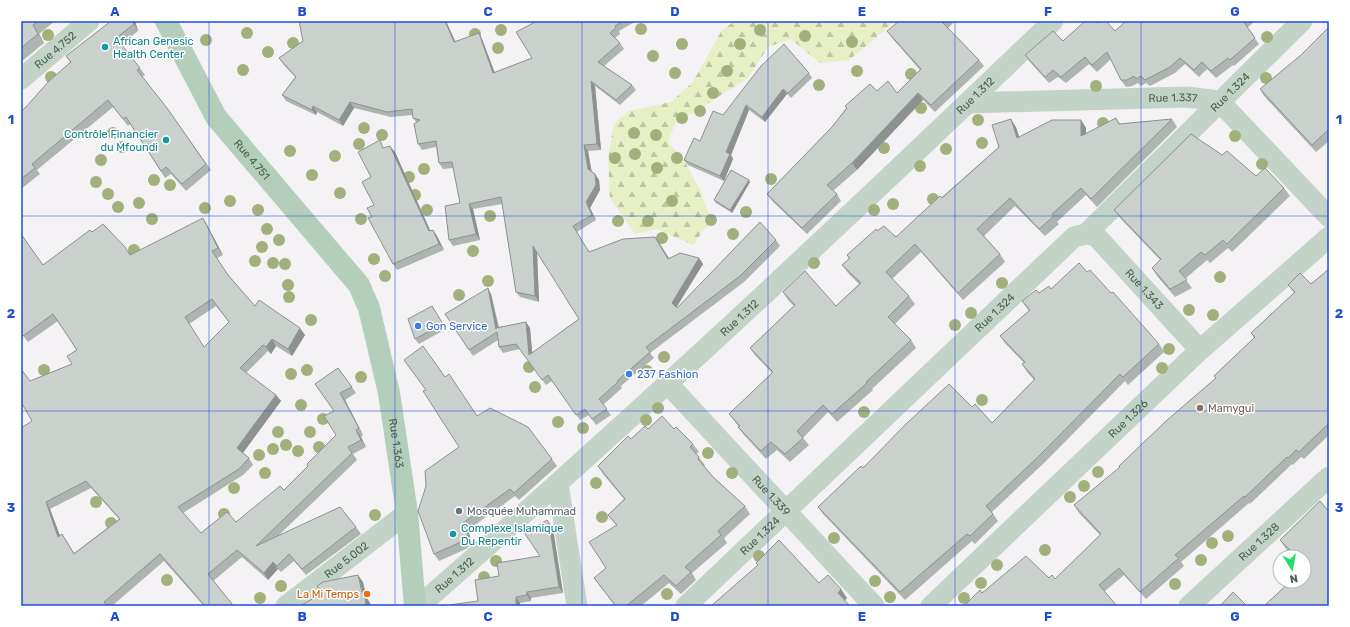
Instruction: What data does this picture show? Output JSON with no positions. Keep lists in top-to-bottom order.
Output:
{
  "streets": {
    "main road": ["Rue 4.751", "Rue 1.363"],
    "street": [
      "Rue 4.752",
      "Rue 1.324",
      "Rue 1.312",
      "Rue 1.337",
      "Rue 1.343",
      "Rue 1.326",
      "Rue 1.339",
      "Rue 1.328",
      "Rue 5.002"
    ]
  },
  "crossings": [
    ["Rue 1.324", "Rue 1.337"],
    ["Rue 1.324", "Rue 1.343"],
    ["Rue 1.324", "Rue 1.339"],
    ["Rue 1.312", "Rue 1.337"],
    ["Rue 1.312", "Rue 1.339"],
    ["Rue 4.751", "Rue 1.363"],
    ["Rue 1.343", "Rue 1.326"],
    ["Rue 1.363", "Rue 5.002"]
  ],
  "places": [
    "African Genesic Health Center",
    "Contrôle Financier du Mfoundi",
    "Gon Service",
    "237 Fashion",
    "Mamygui",
    "Mosquée Muhammad",
    "Complexe Islamique Du Repentir",
    "La Mi Temps"
  ],
  "north": "bottom",
  "grid": {
    "columns": [
      "A",
      "B",
      "C",
      "D",
      "E",
      "F",
      "G"
    ],
    "rows": ["1", "2", "3"]
  }
}
